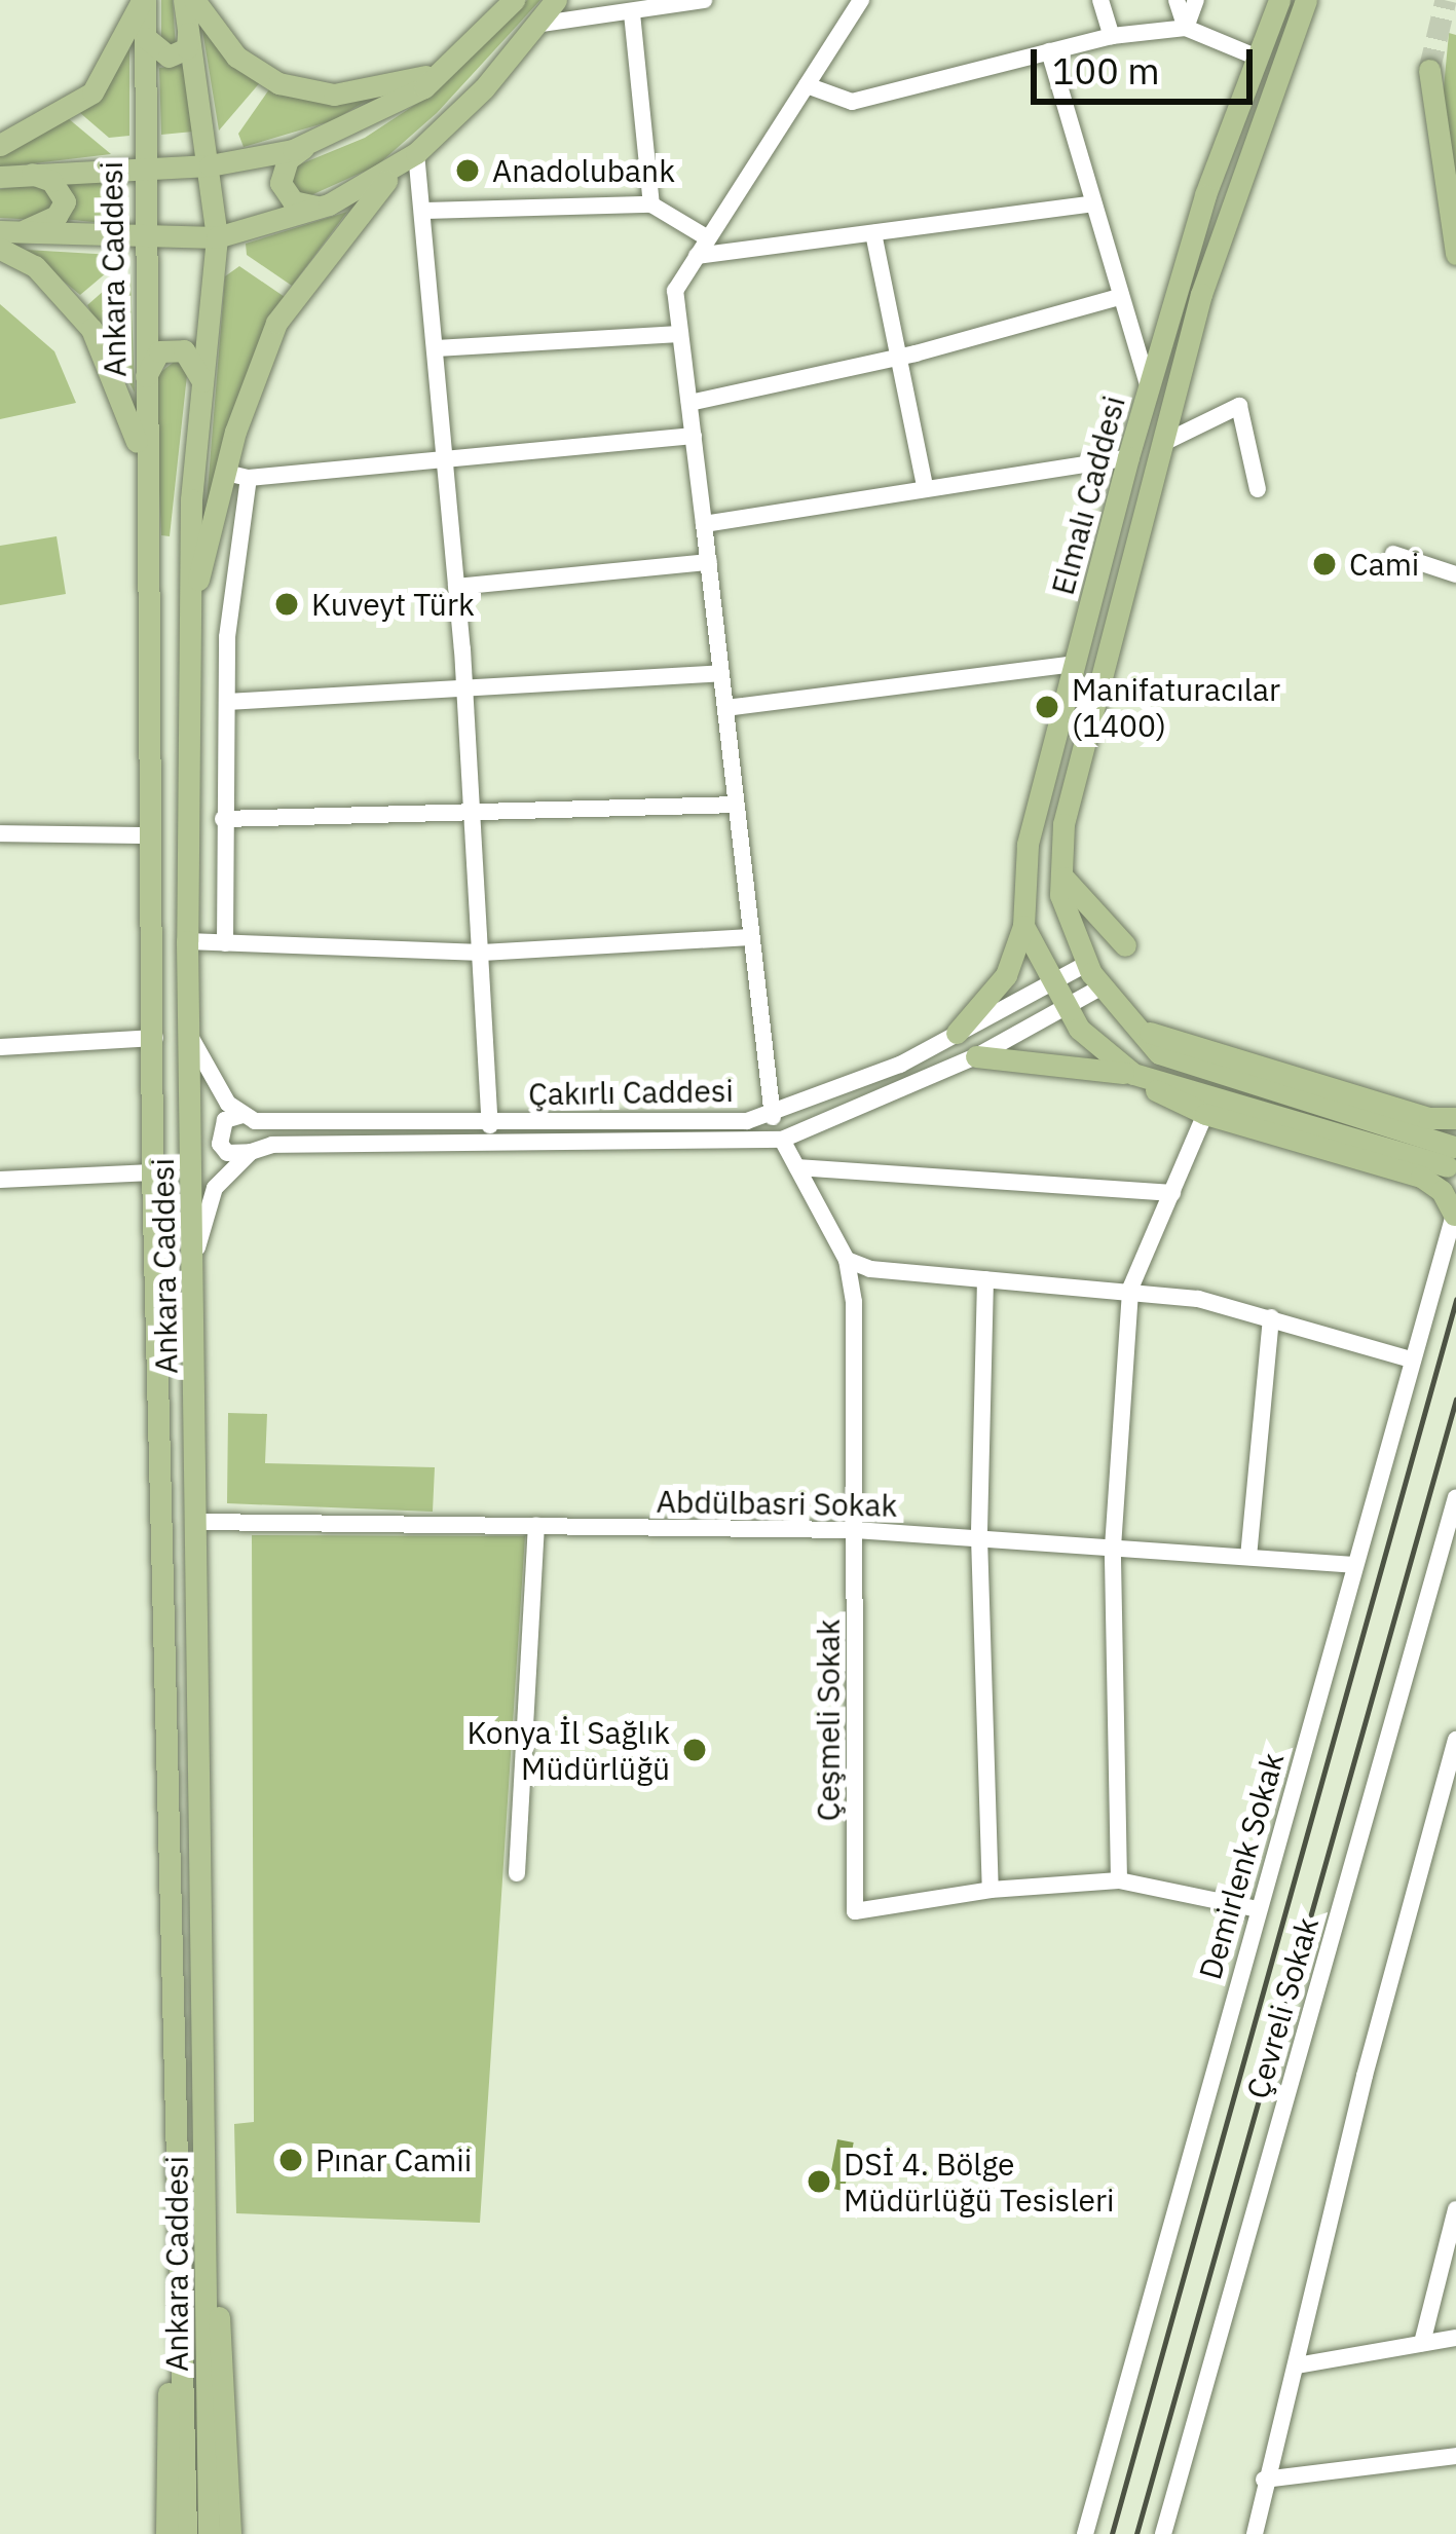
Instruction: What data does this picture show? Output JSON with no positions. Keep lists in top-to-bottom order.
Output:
{
  "streets": {
    "main road": ["Ankara Caddesi", "Elmalı Caddesi"],
    "street": [
      "Çakırlı Caddesi",
      "Abdülbasri Sokak",
      "Çeşmeli Sokak",
      "Demirlenk Sokak",
      "Çevreli Sokak"
    ]
  },
  "crossings": [
    ["Ankara Caddesi", "Abdülbasri Sokak"],
    ["Elmalı Caddesi", "Çakırlı Caddesi"],
    ["Çakırlı Caddesi", "Çeşmeli Sokak"],
    ["Abdülbasri Sokak", "Çeşmeli Sokak"],
    ["Abdülbasri Sokak", "Demirlenk Sokak"],
    ["Çeşmeli Sokak", "Demirlenk Sokak"]
  ],
  "places": [
    "Anadolubank",
    "Cami",
    "Kuveyt Türk",
    "Manifaturacılar (1400)",
    "Konya İl Sağlık Müdürlüğü",
    "Pınar Camii",
    "DSİ 4. Bölge Müdürlüğü Tesisleri"
  ],
  "scale_bar": "100 m"
}
